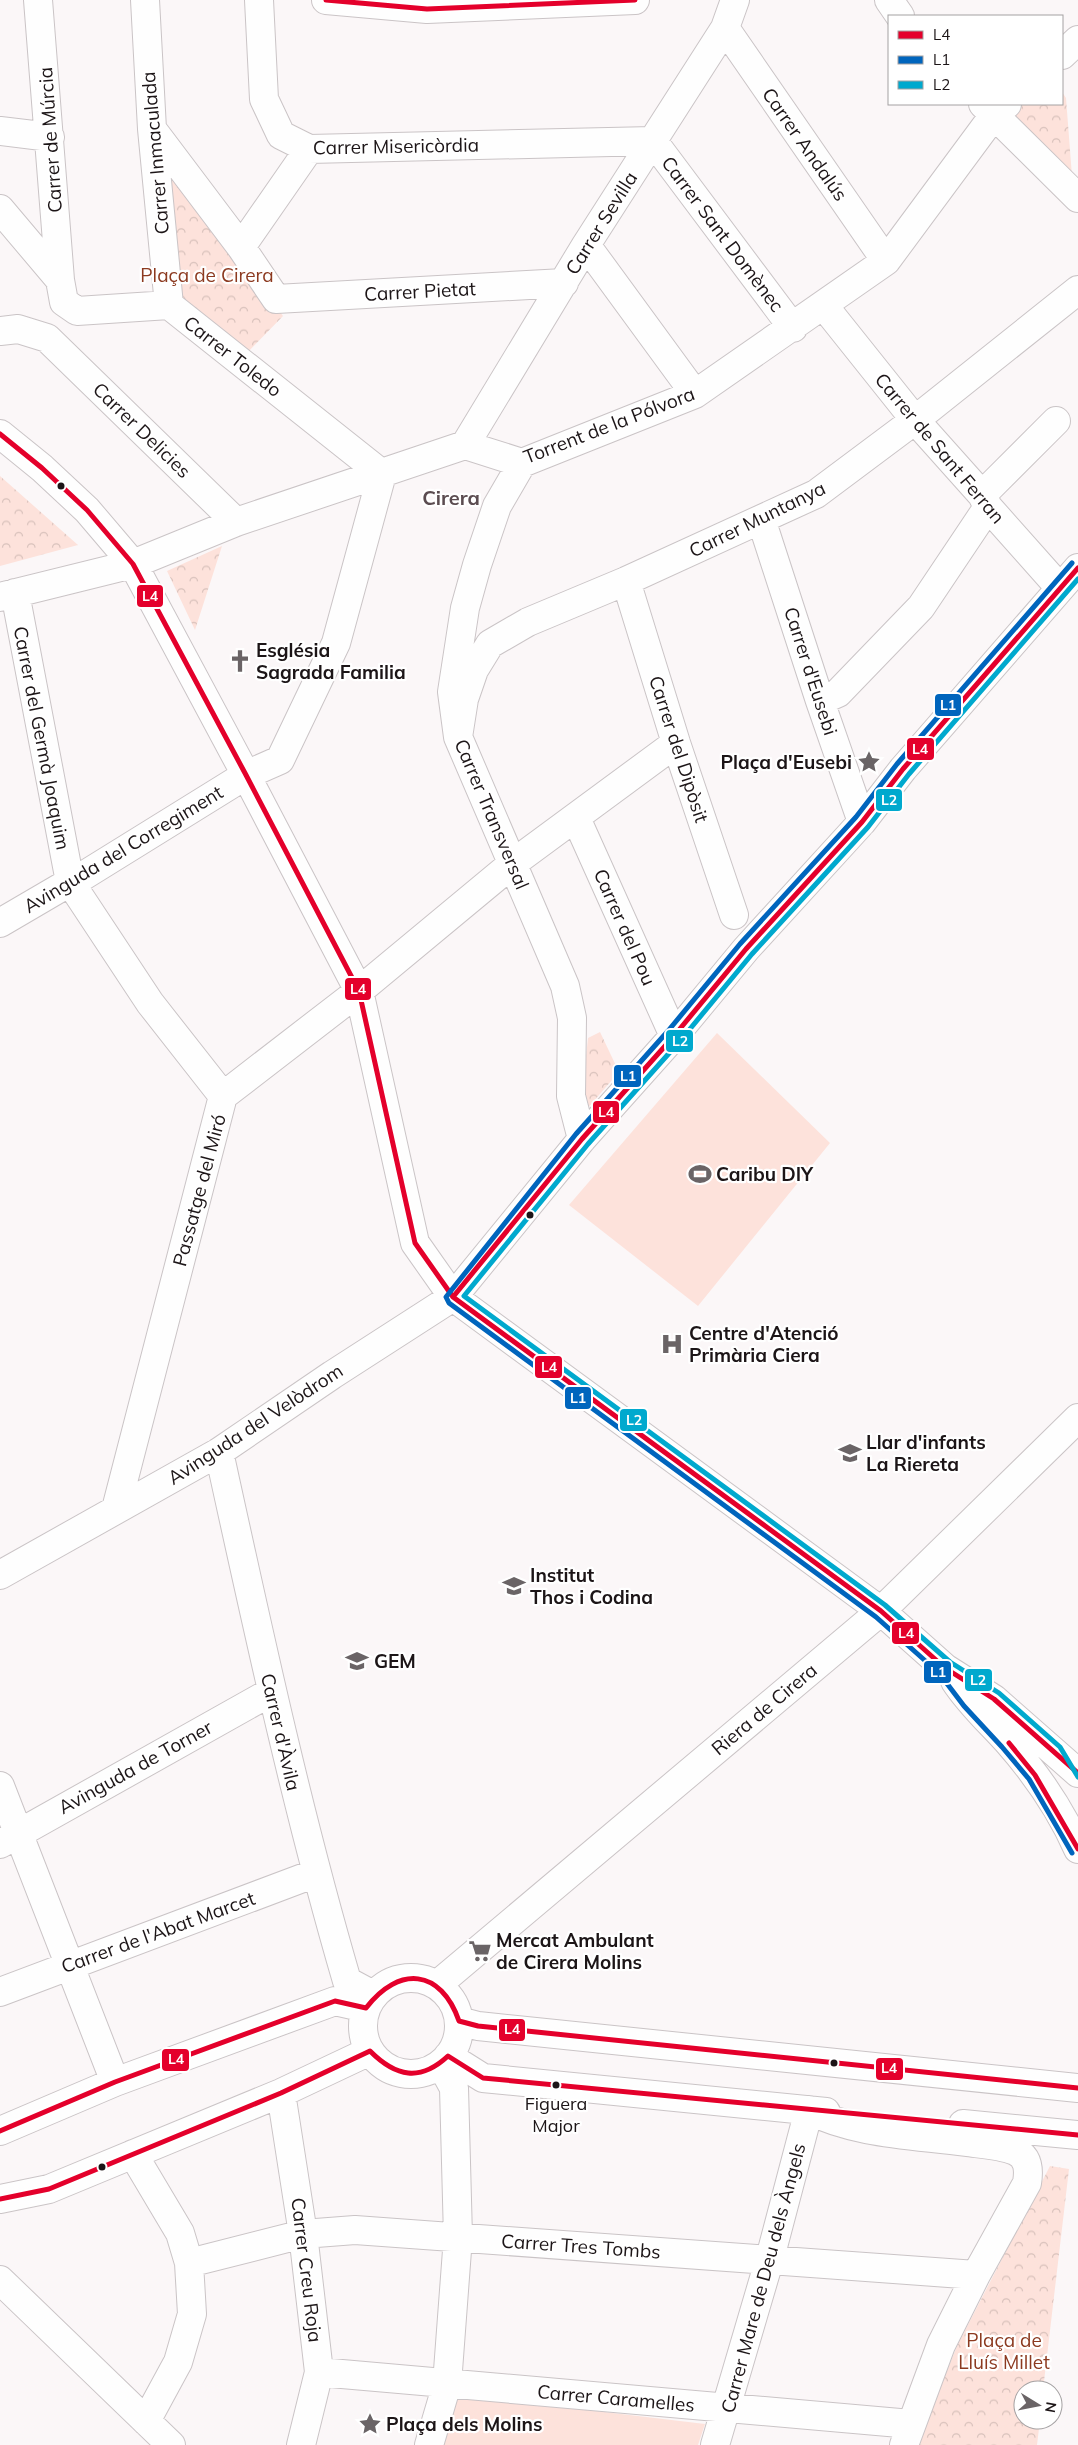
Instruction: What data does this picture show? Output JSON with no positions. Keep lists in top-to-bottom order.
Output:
{
  "streets": {
    "street": [
      "Carrer de Múrcia",
      "Carrer Andalús",
      "Carrer Misericòrdia",
      "Carrer Inmaculada",
      "Carrer Sevilla",
      "Carrer Sant Domènec",
      "Carrer Pietat",
      "Carrer Toledo",
      "Torrent de la Pólvora",
      "Carrer Delicies",
      "Carrer de Sant Ferran",
      "Carrer Muntanya",
      "Carrer d'Eusebi",
      "Carrer del Germà Joaquim",
      "Carrer del Dipòsit",
      "Carrer Transversal",
      "Avinguda del Corregiment",
      "Carrer del Pou",
      "Passatge del Miró",
      "Avinguda del Velòdrom",
      "Riera de Cirera",
      "Carrer d'Àvila",
      "Avinguda de Torner",
      "Carrer de l'Abat Marcet",
      "Carrer Tres Tombs",
      "Carrer Creu Roja",
      "Carrer Mare de Deu dels Àngels",
      "Carrer Caramelles"
    ]
  },
  "crossings": [
    ["Carrer de Múrcia", "Carrer Toledo"],
    ["Carrer Andalús", "Carrer Sevilla"],
    ["Carrer Andalús", "Torrent de la Pólvora"],
    ["Carrer Misericòrdia", "Carrer Sevilla"],
    ["Carrer Misericòrdia", "Carrer Sant Domènec"],
    ["Carrer Inmaculada", "Carrer Toledo"],
    ["Carrer Sevilla", "Carrer Sant Domènec"],
    ["Carrer Sevilla", "Carrer Pietat"],
    ["Carrer Sevilla", "Torrent de la Pólvora"],
    ["Carrer Sant Domènec", "Torrent de la Pólvora"],
    ["Carrer Toledo", "Avinguda del Corregiment"],
    ["Torrent de la Pólvora", "Carrer de Sant Ferran"],
    ["Torrent de la Pólvora", "Carrer Transversal"],
    ["Carrer de Sant Ferran", "Carrer Muntanya"],
    ["Carrer de Sant Ferran", "Avinguda del Velòdrom"],
    ["Carrer Muntanya", "Carrer d'Eusebi"],
    ["Carrer Muntanya", "Carrer del Dipòsit"],
    ["Carrer Muntanya", "Carrer Transversal"],
    ["Carrer d'Eusebi", "Avinguda del Velòdrom"],
    ["Carrer del Germà Joaquim", "Avinguda del Corregiment"],
    ["Carrer del Germà Joaquim", "Passatge del Miró"],
    ["Carrer Transversal", "Avinguda del Velòdrom"],
    ["Avinguda del Corregiment", "Passatge del Miró"],
    ["Carrer del Pou", "Avinguda del Velòdrom"],
    ["Passatge del Miró", "Avinguda del Velòdrom"],
    ["Avinguda del Velòdrom", "Carrer d'Àvila"],
    ["Riera de Cirera", "Carrer d'Àvila"],
    ["Carrer d'Àvila", "Avinguda de Torner"],
    ["Carrer d'Àvila", "Carrer de l'Abat Marcet"],
    ["Carrer Tres Tombs", "Carrer Creu Roja"],
    ["Carrer Tres Tombs", "Carrer Mare de Deu dels Àngels"],
    ["Carrer Creu Roja", "Carrer Caramelles"],
    ["Carrer Mare de Deu dels Àngels", "Carrer Caramelles"]
  ],
  "districts": ["Cirera"],
  "parks": ["Plaça de Cirera", "Plaça de Lluís Millet"],
  "places": {
    "church": ["Església Sagrada Familia"],
    "place": ["Plaça d'Eusebi", "Plaça dels Molins"],
    "sports": ["Caribu DIY"],
    "hospital": ["Centre d'Atenció Primària Ciera"],
    "school or university": ["Llar d'infants La Riereta", "Institut Thos i Codina", "GEM"],
    "supermarket": ["Mercat Ambulant de Cirera Molins"],
    "other": ["Figuera Major"]
  },
  "lines": ["transit line L4", "transit line L1", "transit line L2"],
  "legend": ["L4", "L1", "L2"],
  "north": "right"
}
